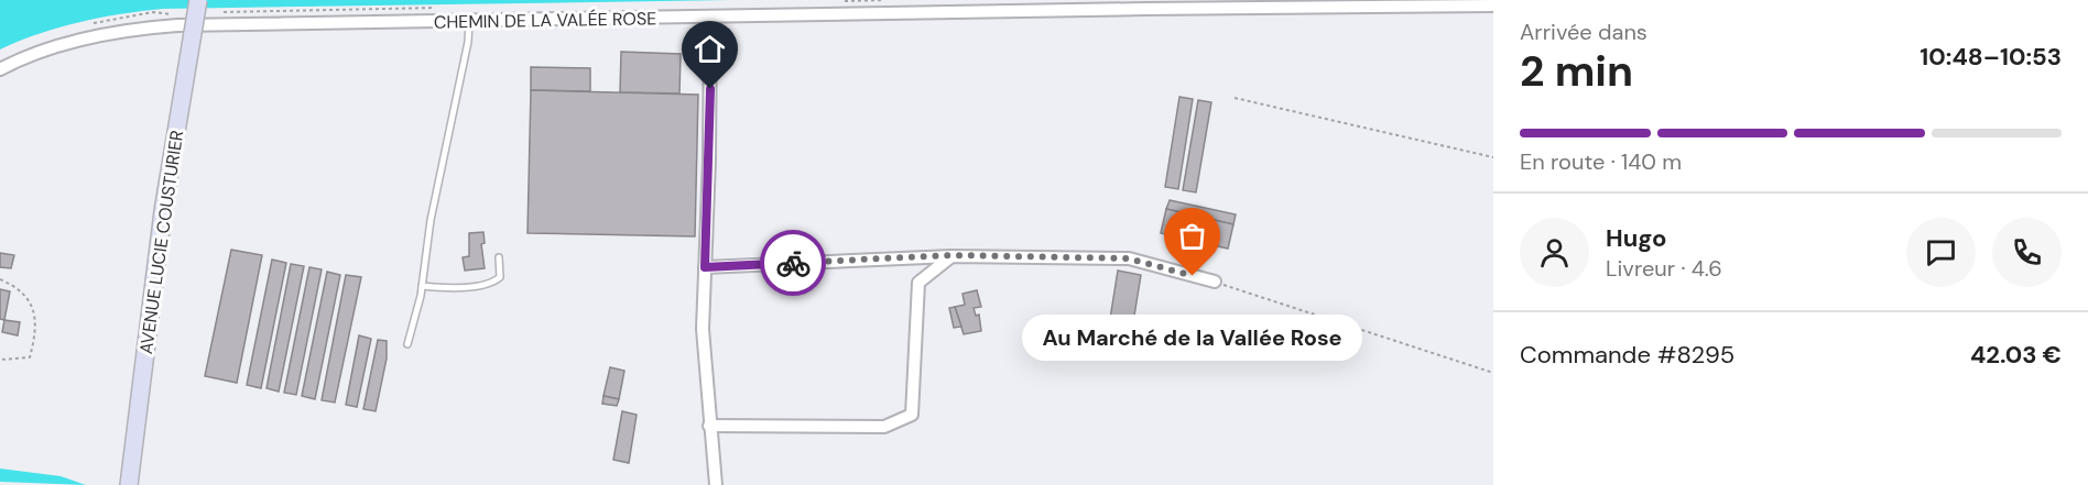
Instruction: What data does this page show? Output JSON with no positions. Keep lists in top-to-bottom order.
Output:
{
  "streets": {
    "main road": ["AVENUE LUCIE COUSTURIER"],
    "street": ["CHEMIN DE LA VALÉE ROSE"]
  },
  "places": ["Au Marché de la Vallée Rose"],
  "page": {
    "heading": ["2 min", "Arrivée dans", "10:48–10:53"],
    "panel": [
      "Hugo",
      "Livreur · 4.6",
      "Commande #8295",
      "42.03 €"
    ],
    "bar": "En route · 140 m",
    "bubble": "Au Marché de la Vallée Rose"
  }
}
